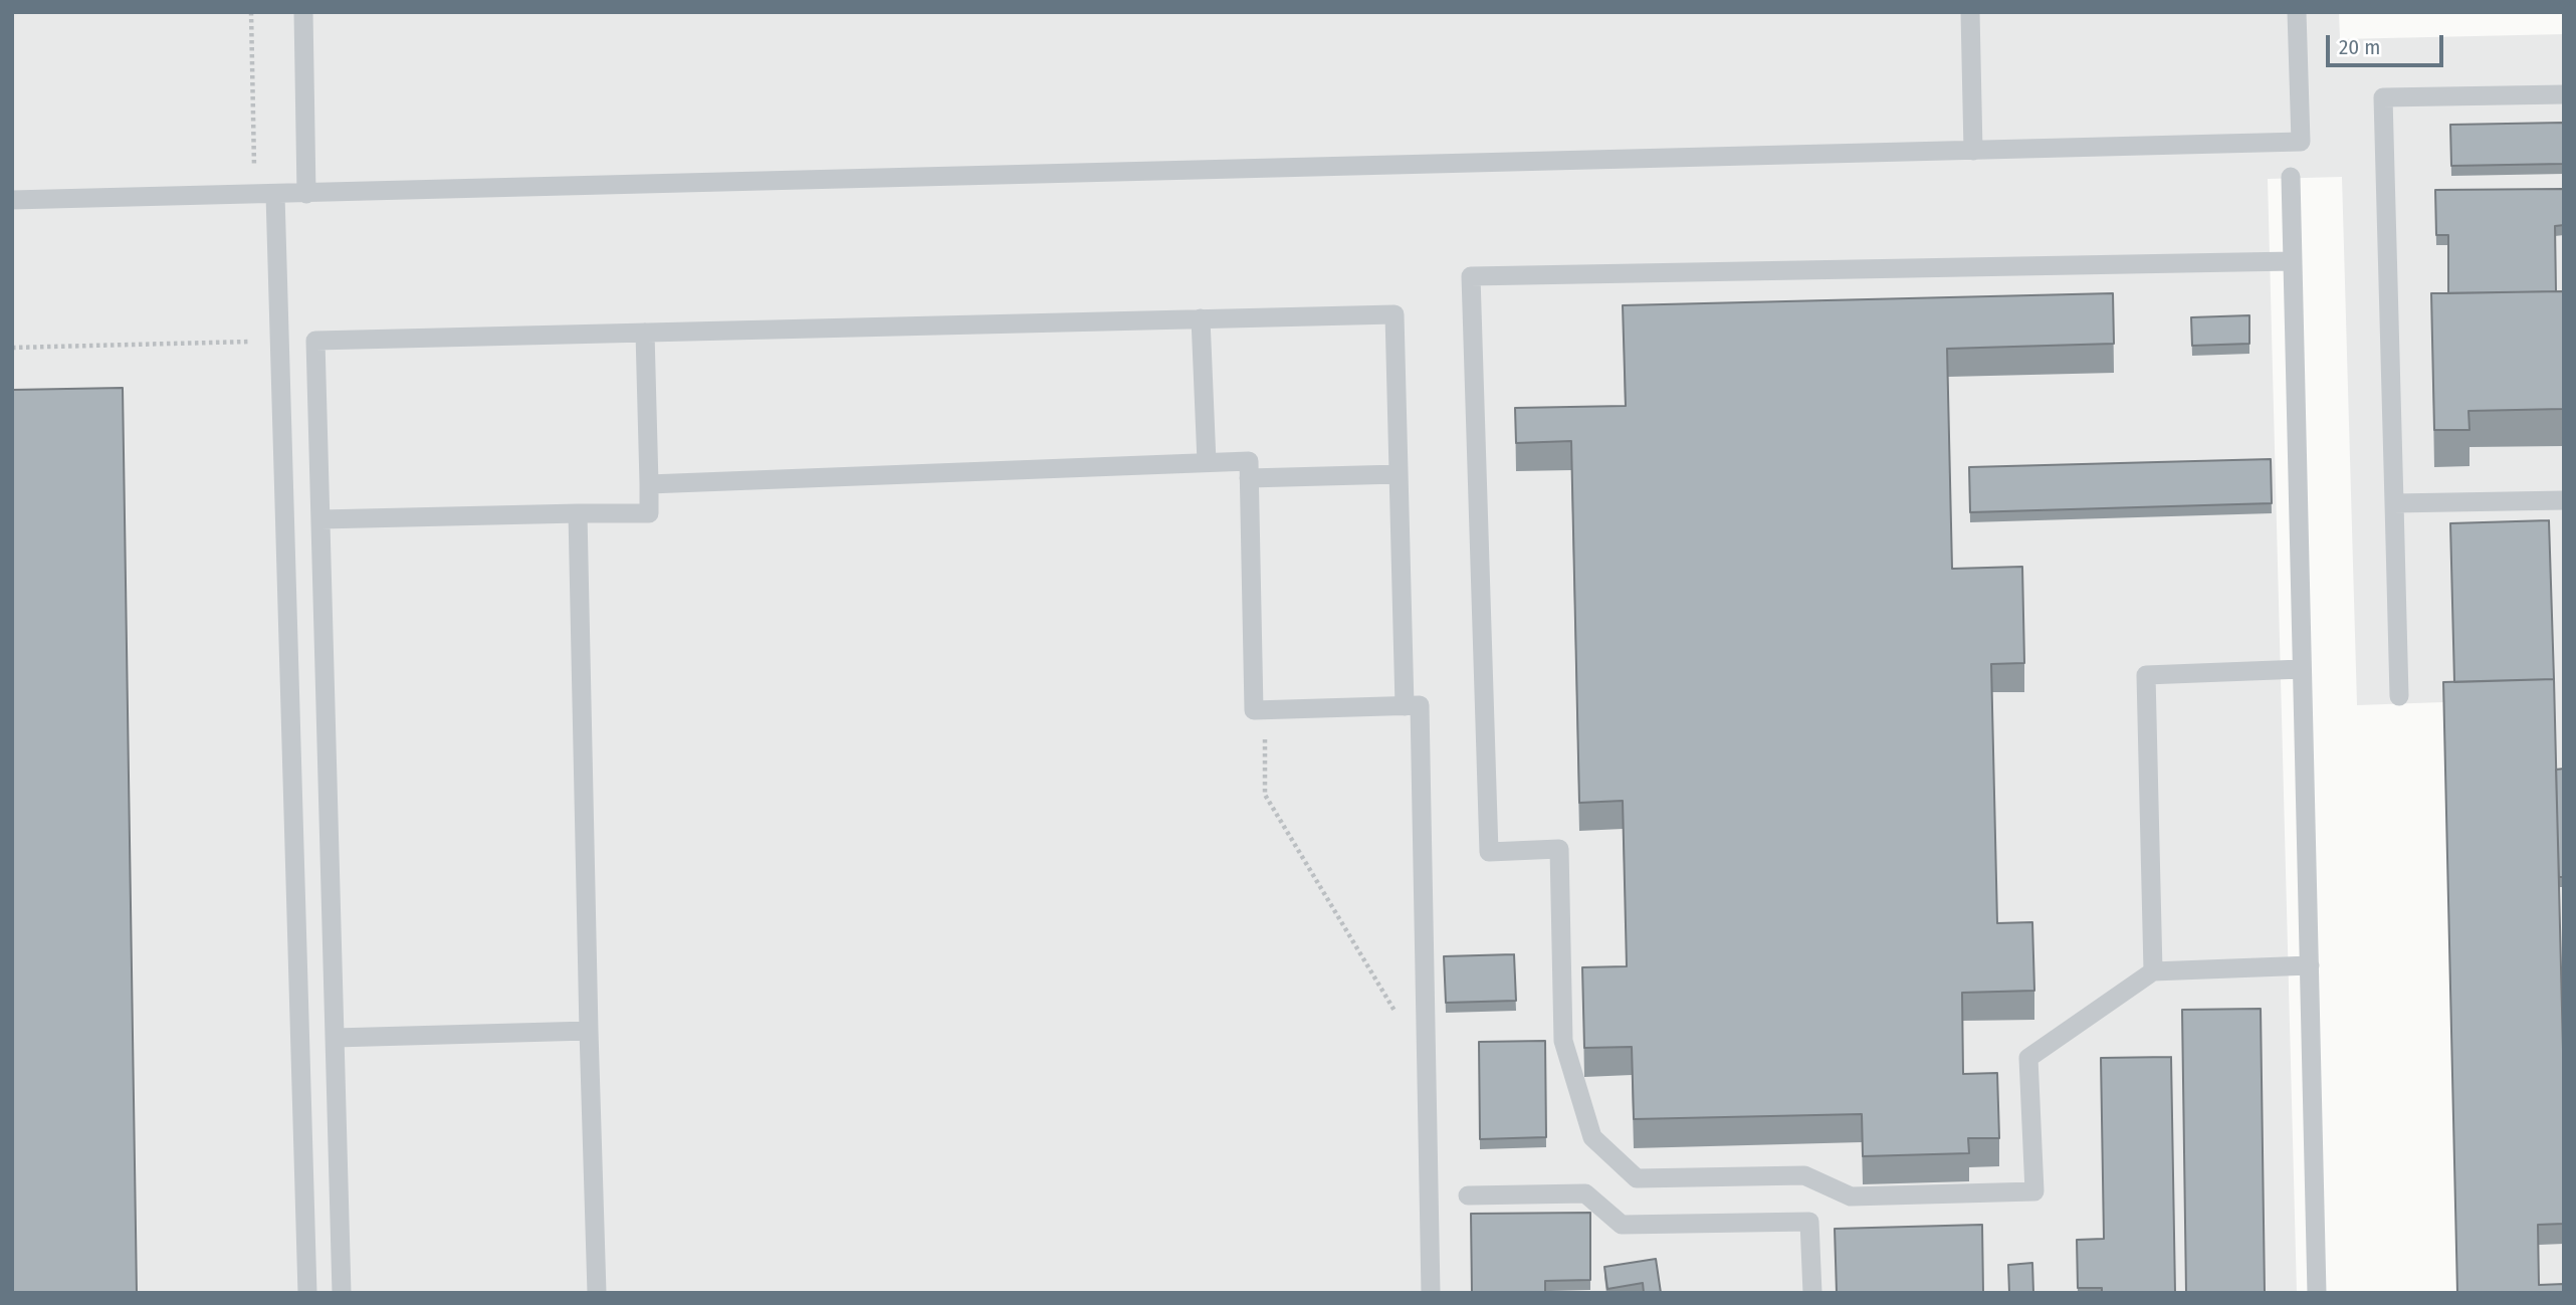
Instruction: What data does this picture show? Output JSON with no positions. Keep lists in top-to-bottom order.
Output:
{
  "scale_bar": "20 m"
}
